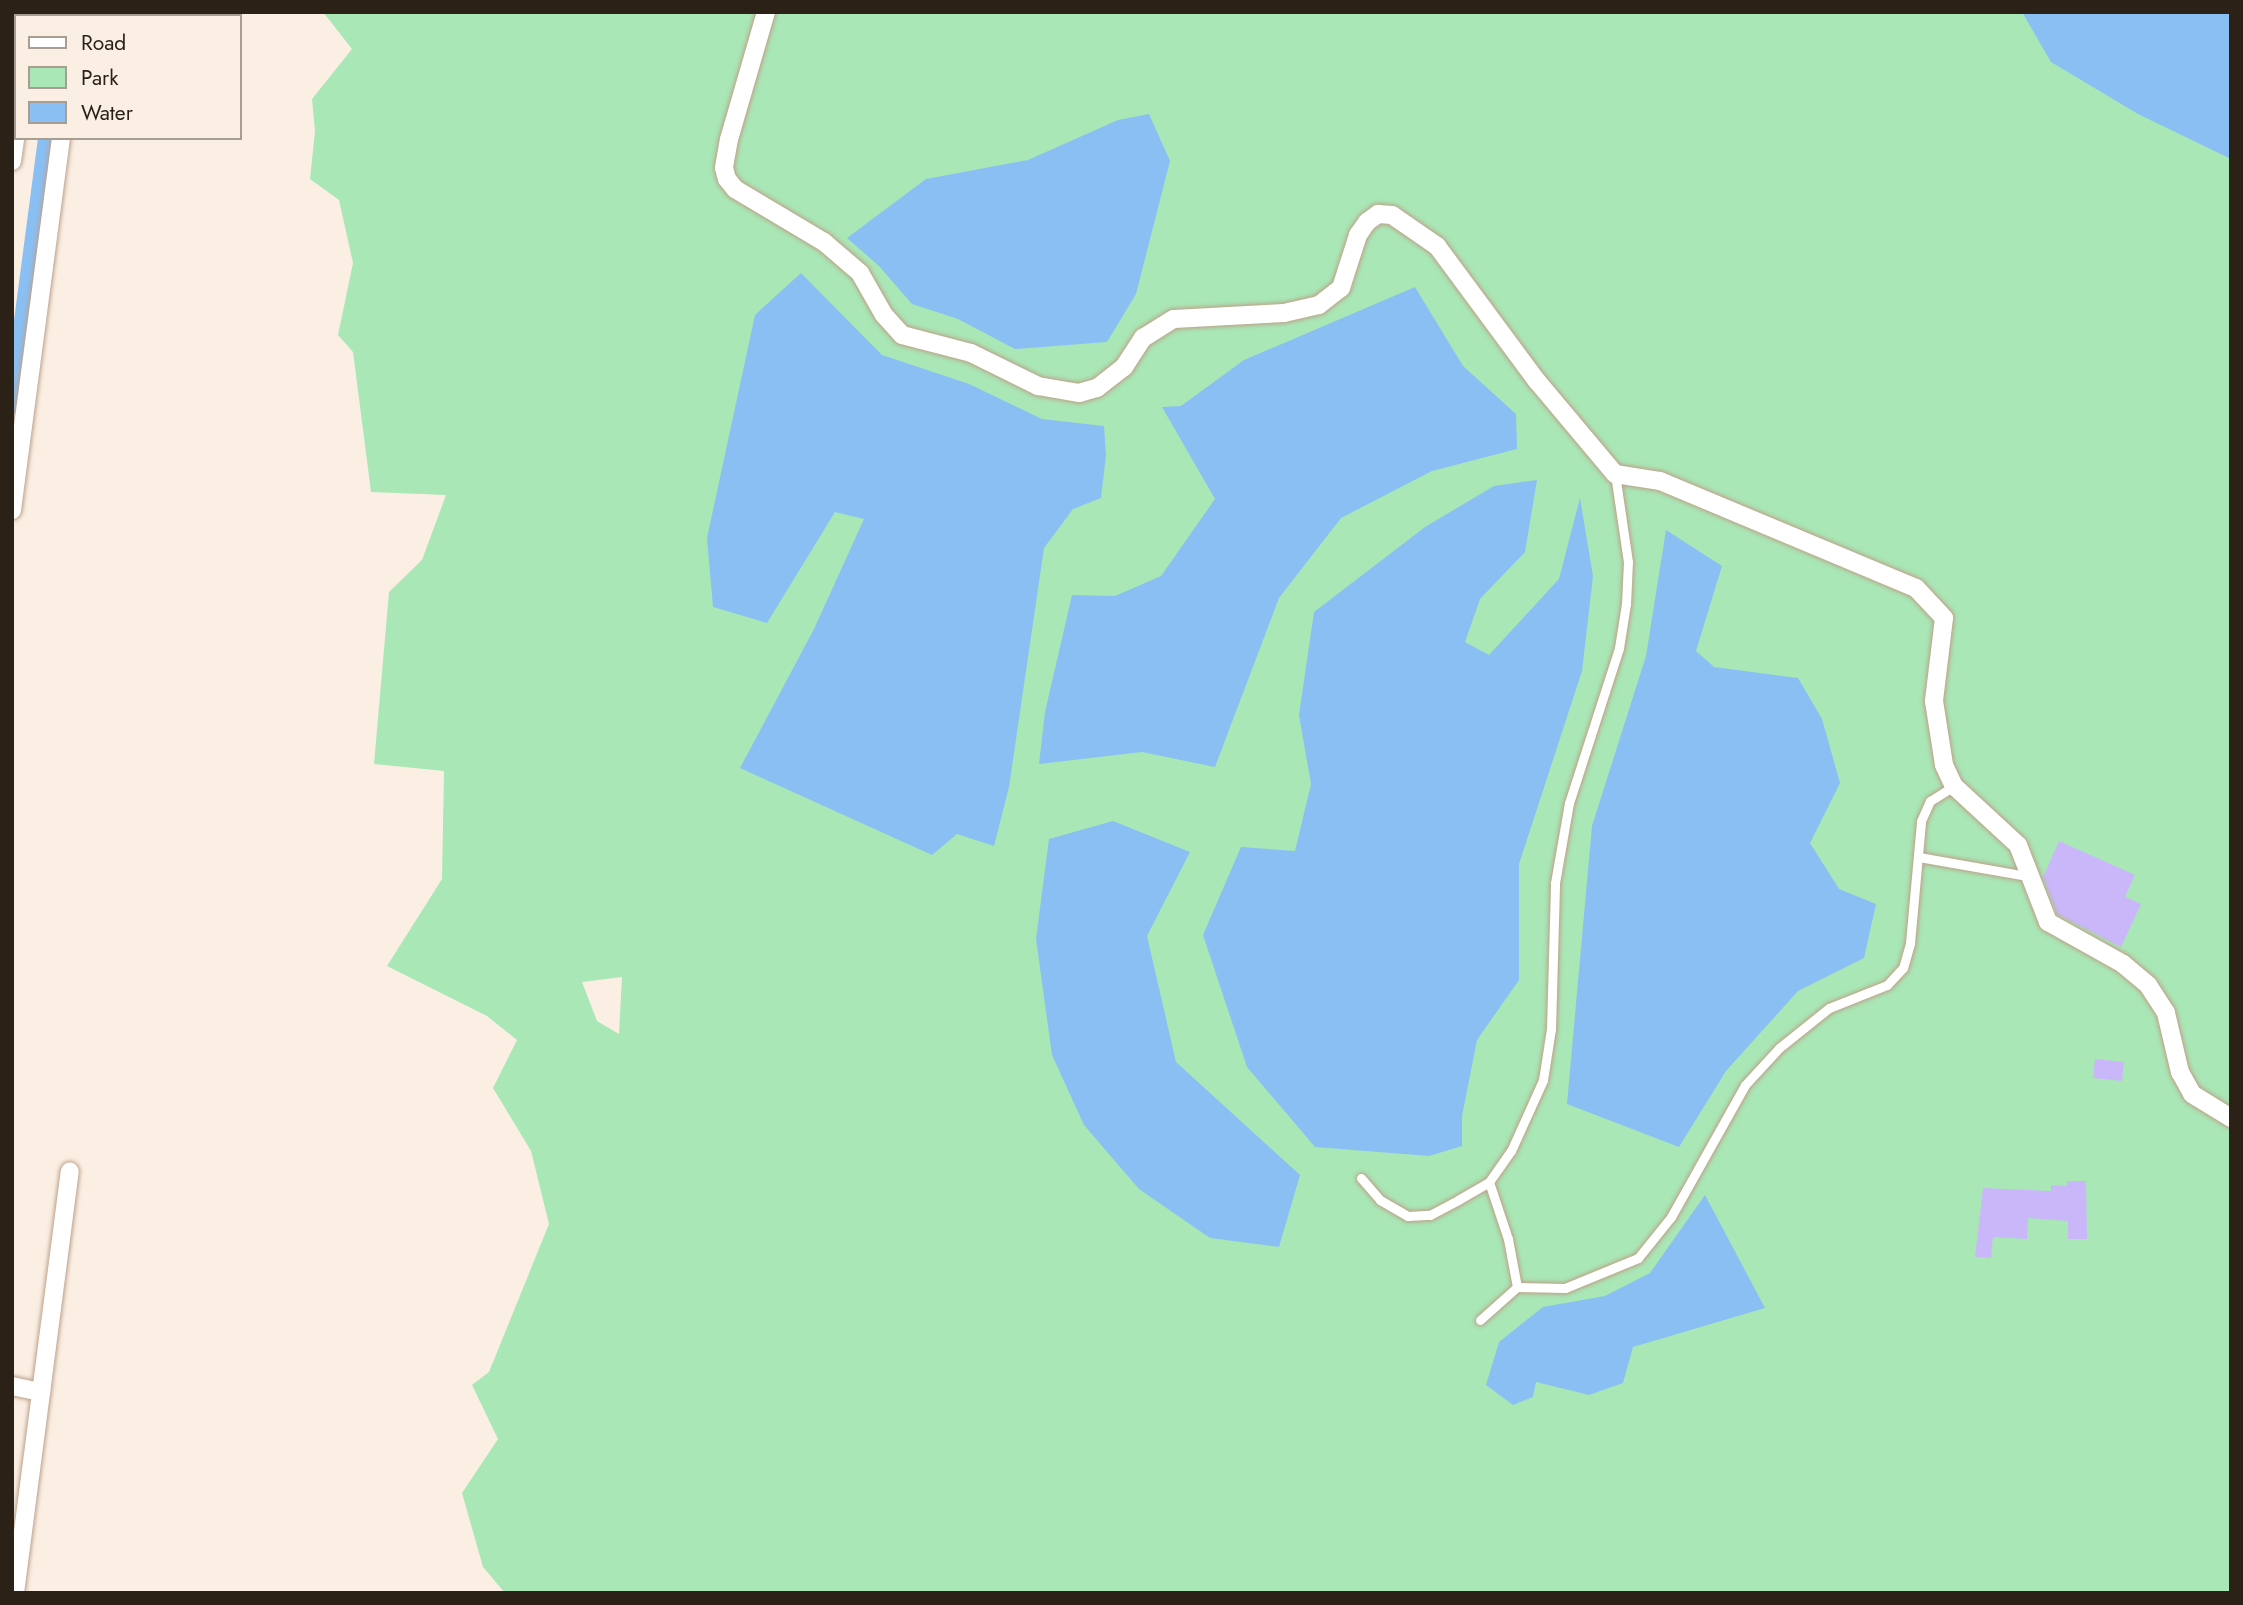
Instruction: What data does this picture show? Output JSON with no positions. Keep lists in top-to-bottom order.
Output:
{
  "legend": ["Road", "Park", "Water"]
}
